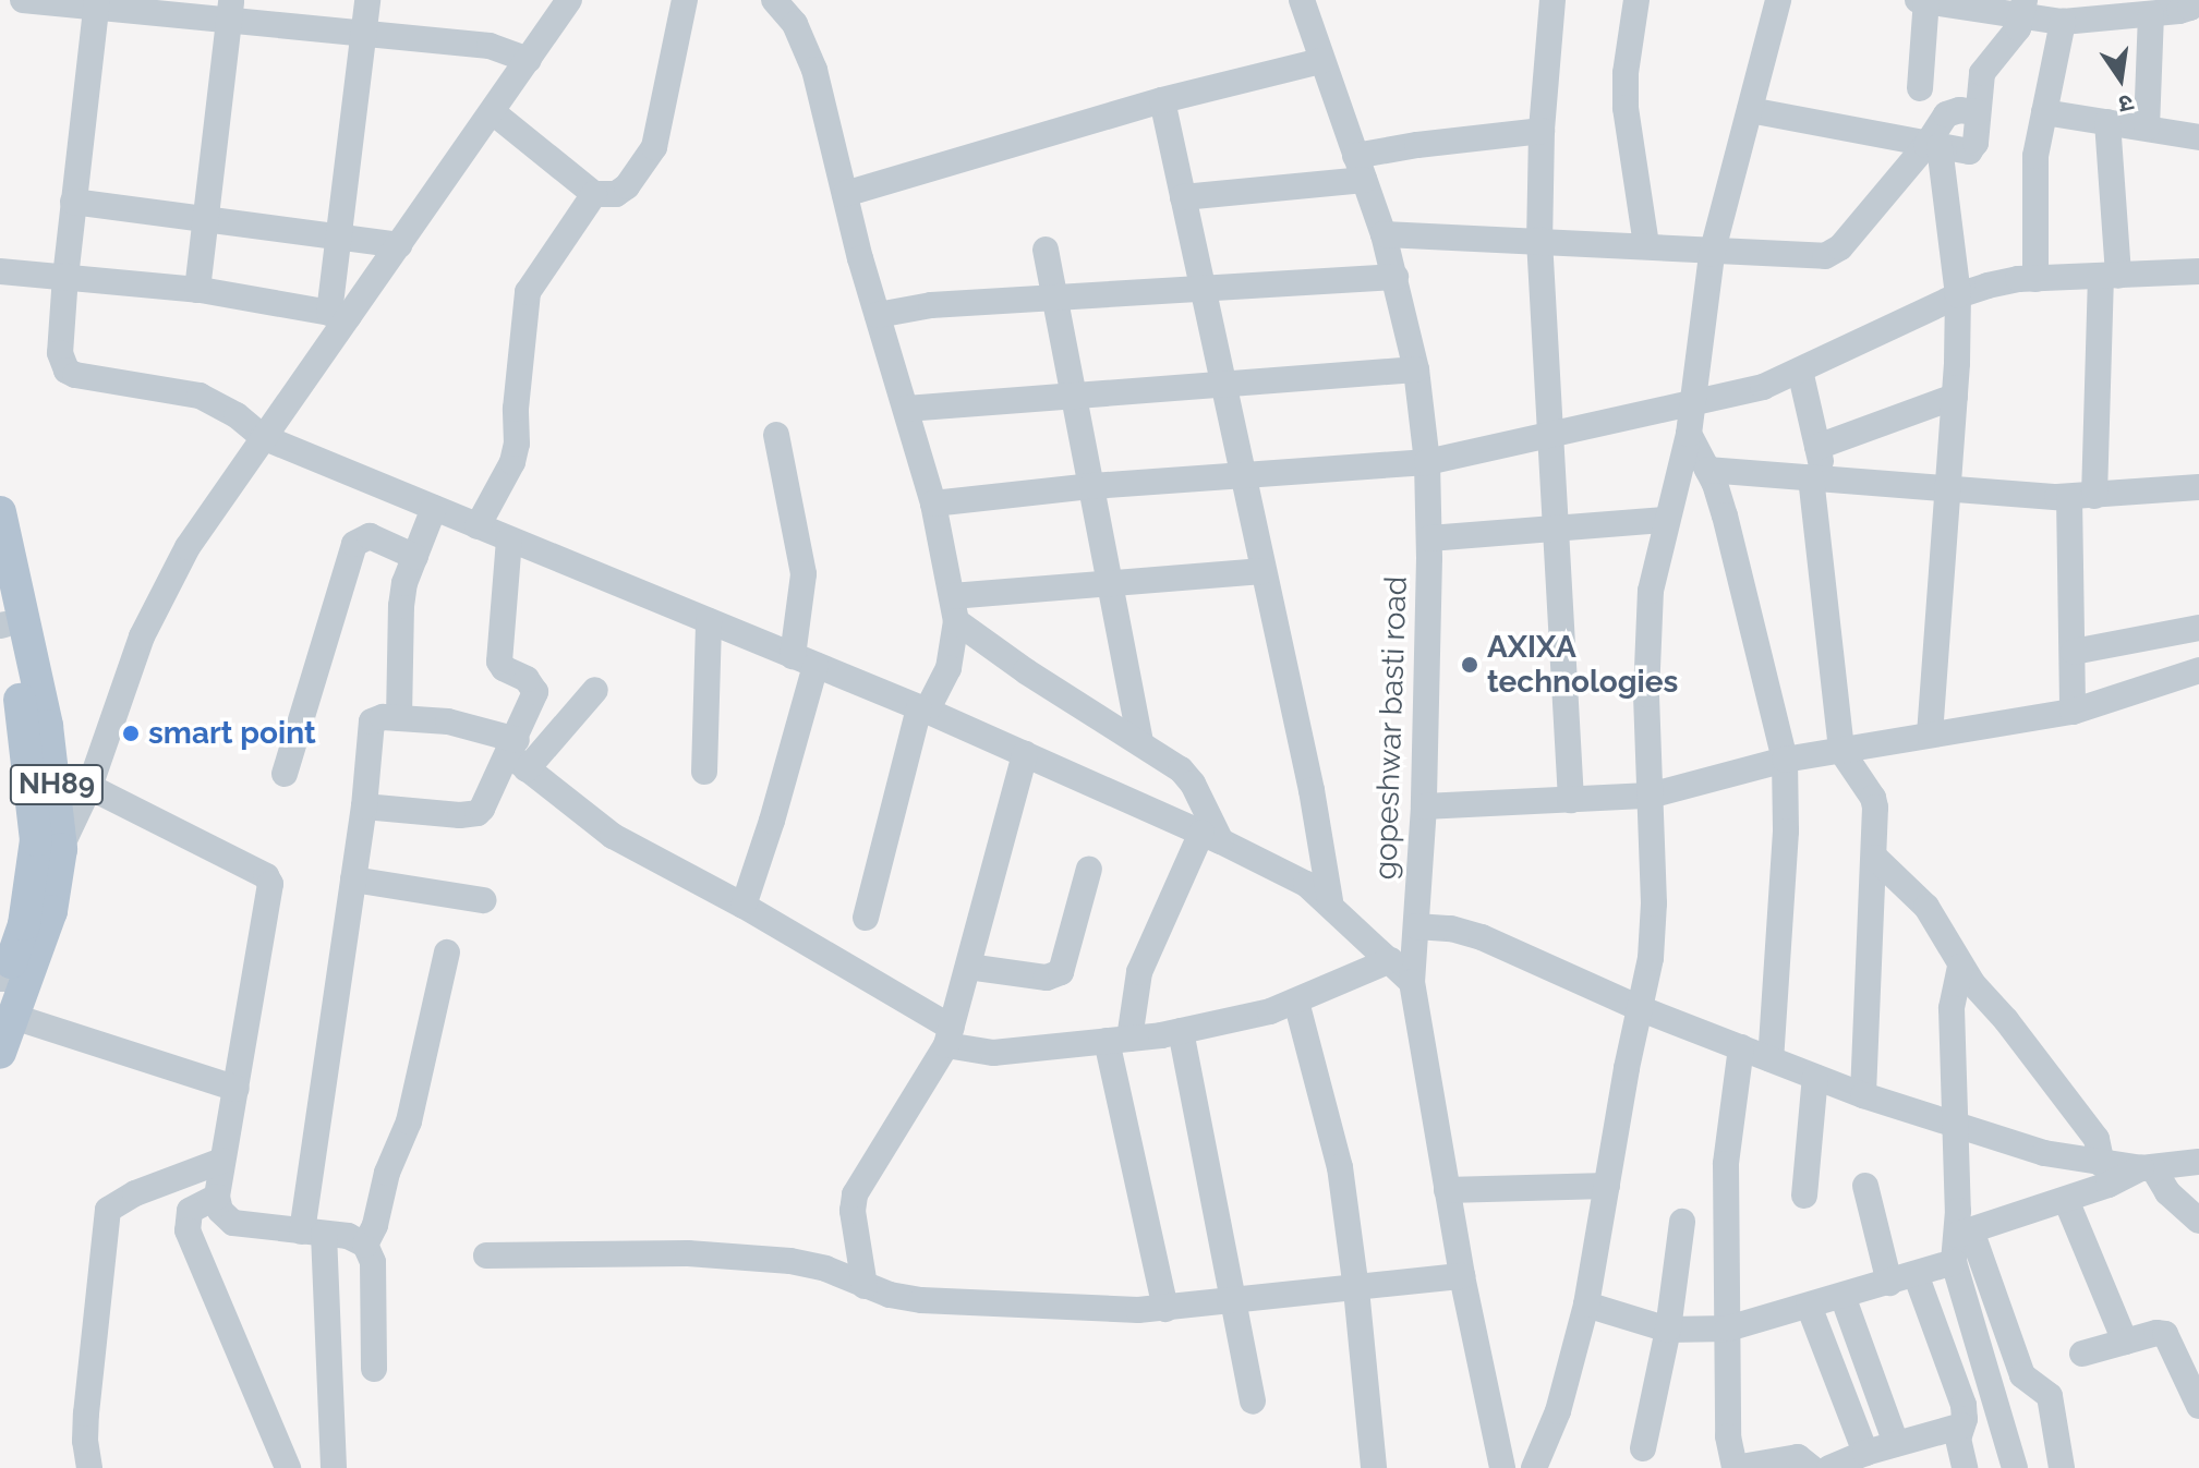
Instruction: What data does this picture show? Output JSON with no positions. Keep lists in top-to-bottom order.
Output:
{
  "streets": {
    "main road": ["NH89"],
    "street": ["gopeshwar basti road"]
  },
  "places": ["AXIXA technologies", "smart point"],
  "north": "bottom"
}
